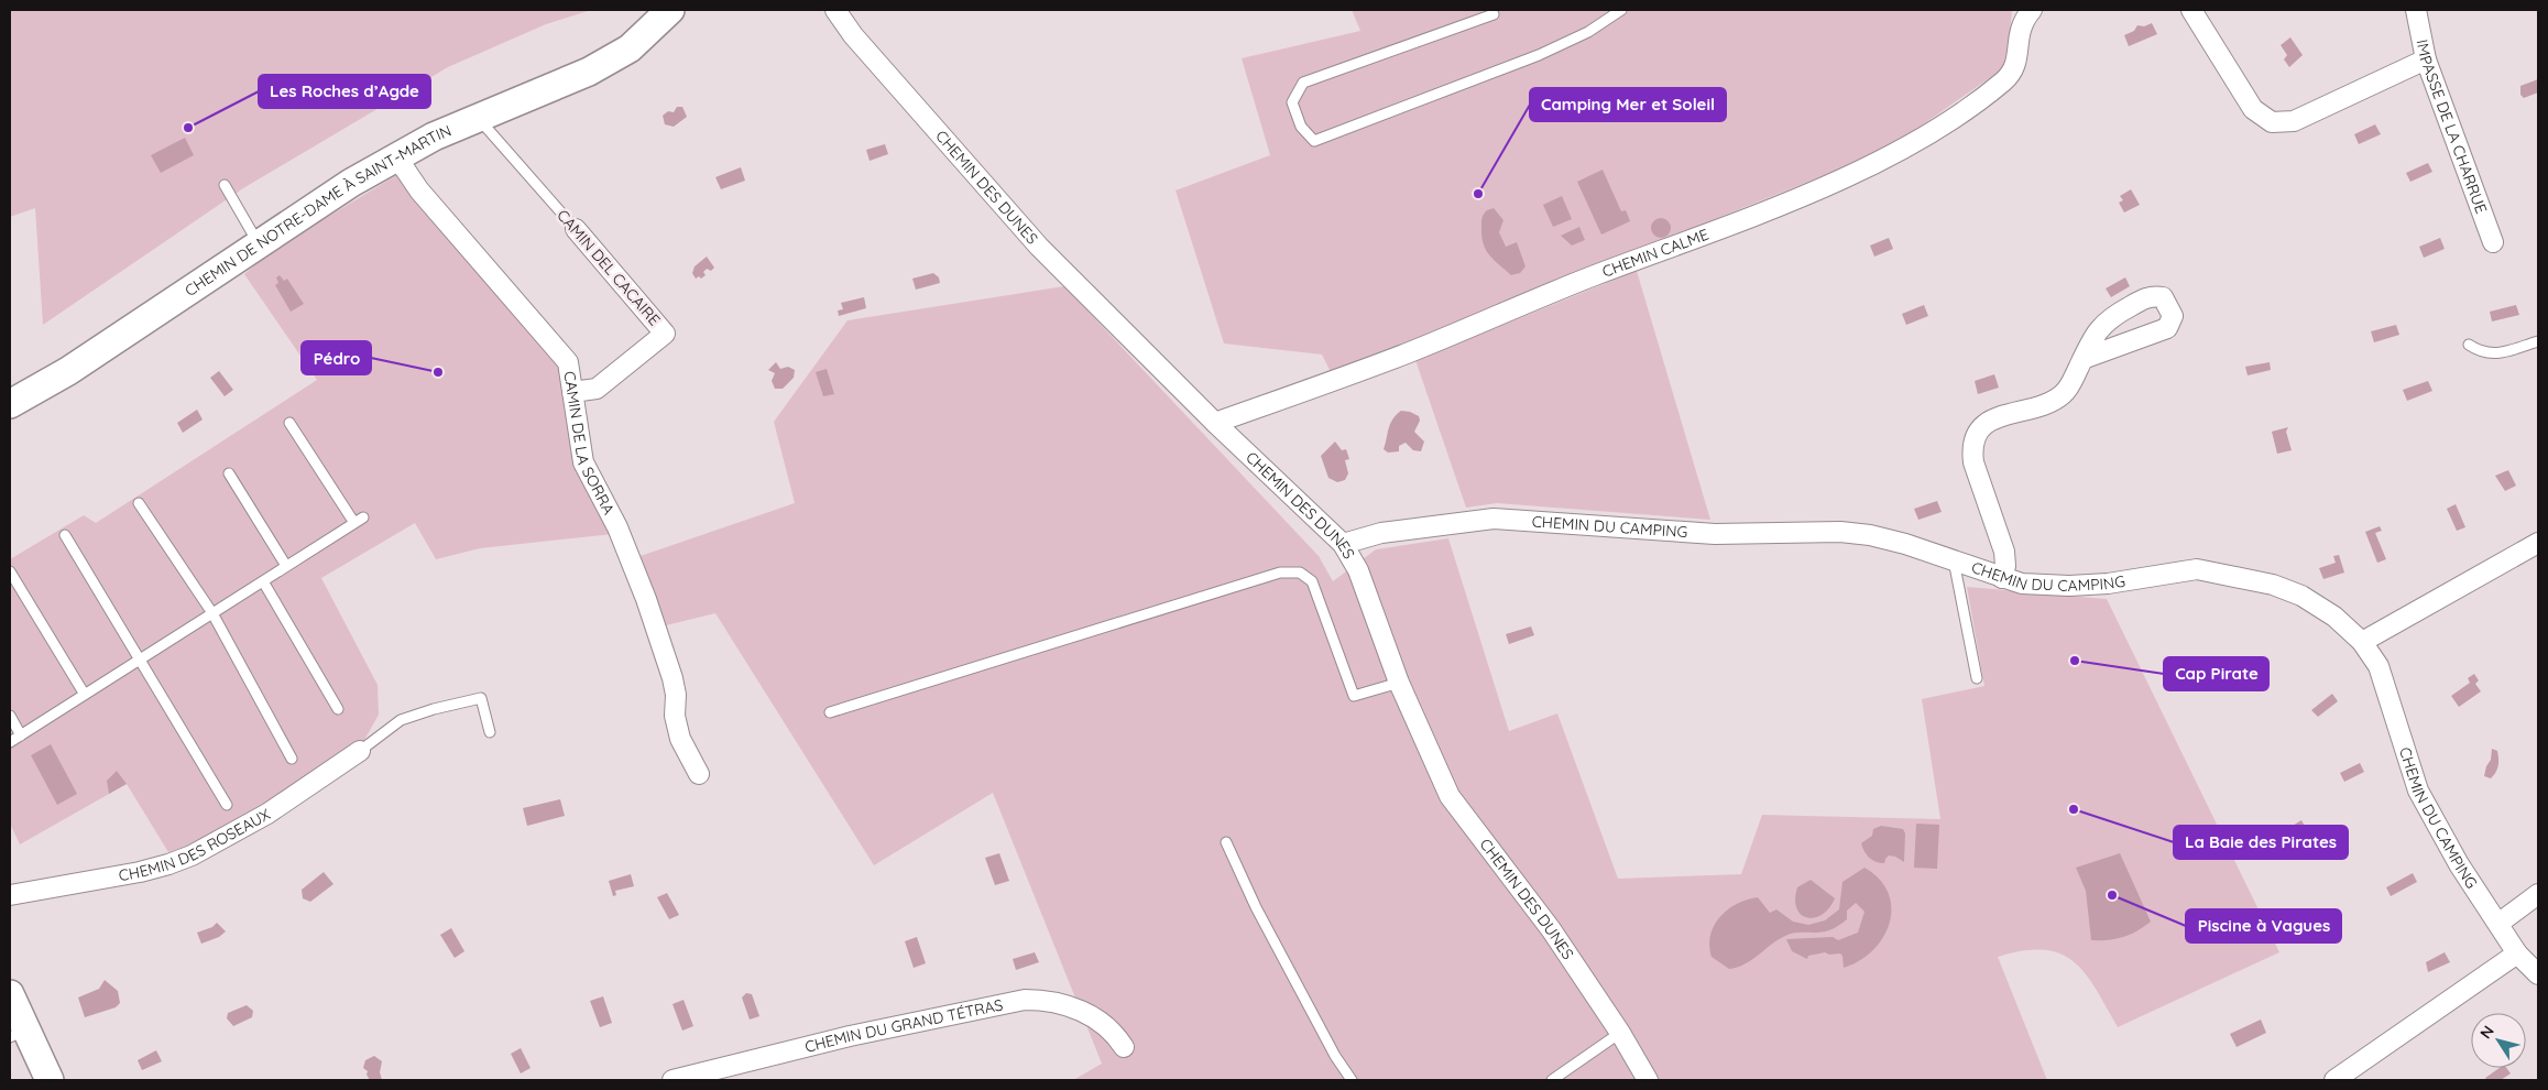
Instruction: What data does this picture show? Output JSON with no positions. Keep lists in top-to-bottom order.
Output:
{
  "streets": {
    "street": [
      "IMPASSE DE LA CHARRUE",
      "CHEMIN DES DUNES",
      "CHEMIN DE NOTRE-DAME À SAINT-MARTIN",
      "CHEMIN CALME",
      "CAMIN DEL CACAIRE",
      "CAMIN DE LA SORRA",
      "CHEMIN DU CAMPING",
      "CHEMIN DES ROSEAUX",
      "CHEMIN DU GRAND TÉTRAS"
    ]
  },
  "crossings": [
    ["CHEMIN DES DUNES", "CHEMIN CALME"],
    ["CHEMIN DES DUNES", "CHEMIN DU CAMPING"],
    ["CHEMIN DE NOTRE-DAME À SAINT-MARTIN", "CAMIN DEL CACAIRE"],
    ["CHEMIN DE NOTRE-DAME À SAINT-MARTIN", "CAMIN DE LA SORRA"],
    ["CAMIN DEL CACAIRE", "CAMIN DE LA SORRA"]
  ],
  "places": [
    "Les Roches d’Agde",
    "Camping Mer et Soleil",
    "Pédro",
    "Cap Pirate",
    "La Baie des Pirates",
    "Piscine à Vagues"
  ],
  "north": "top left"
}
